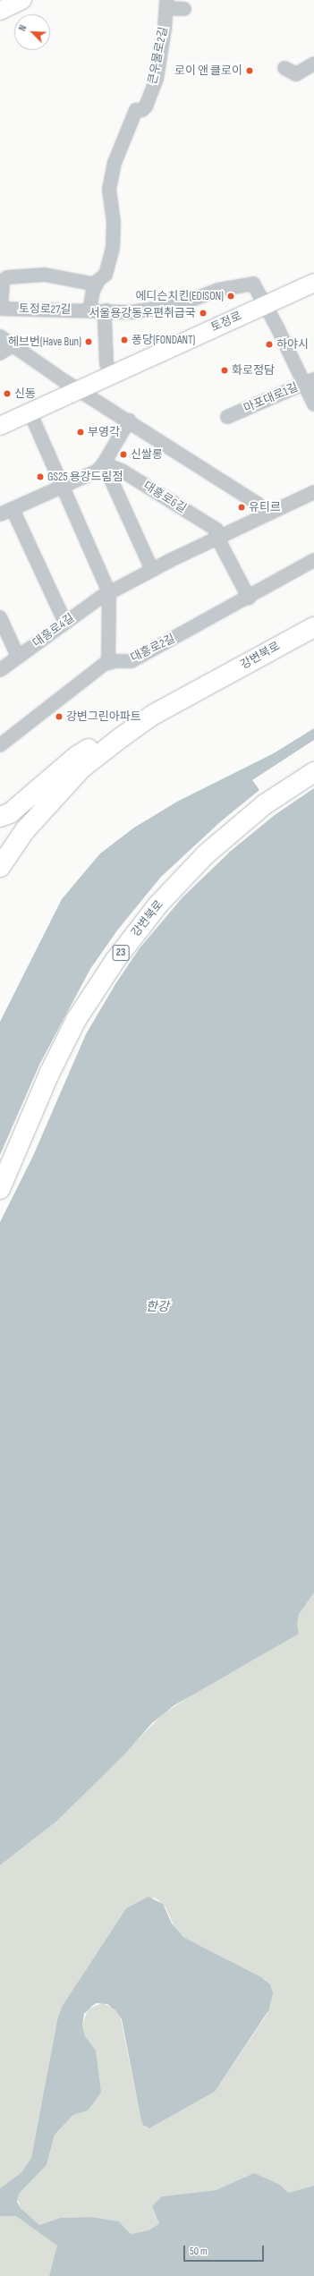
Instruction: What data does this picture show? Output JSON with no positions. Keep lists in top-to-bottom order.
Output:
{
  "streets": {
    "highway": ["강변북로", "23"],
    "main road": ["토정로"],
    "street": [
      "큰우물로2길",
      "토정로27길",
      "마포대로1길",
      "대흥로6길",
      "대흥로4길",
      "대흥로2길"
    ]
  },
  "crossings": [
    ["큰우물로2길", "토정로27길"],
    ["토정로27길", "토정로"],
    ["대흥로6길", "대흥로4길"]
  ],
  "water": ["한강"],
  "places": [
    "로이 앤 클로이",
    "에디슨치킨(EDISON)",
    "서울용강동우편취급국",
    "퐁당(FONDANT)",
    "헤브번(Have Bun)",
    "하야시",
    "화로정담",
    "신동",
    "부영각",
    "신쌀롱",
    "GS25 용강드림점",
    "유티르",
    "강변그린아파트"
  ],
  "scale_bar": "50 m",
  "north": "top left"
}
